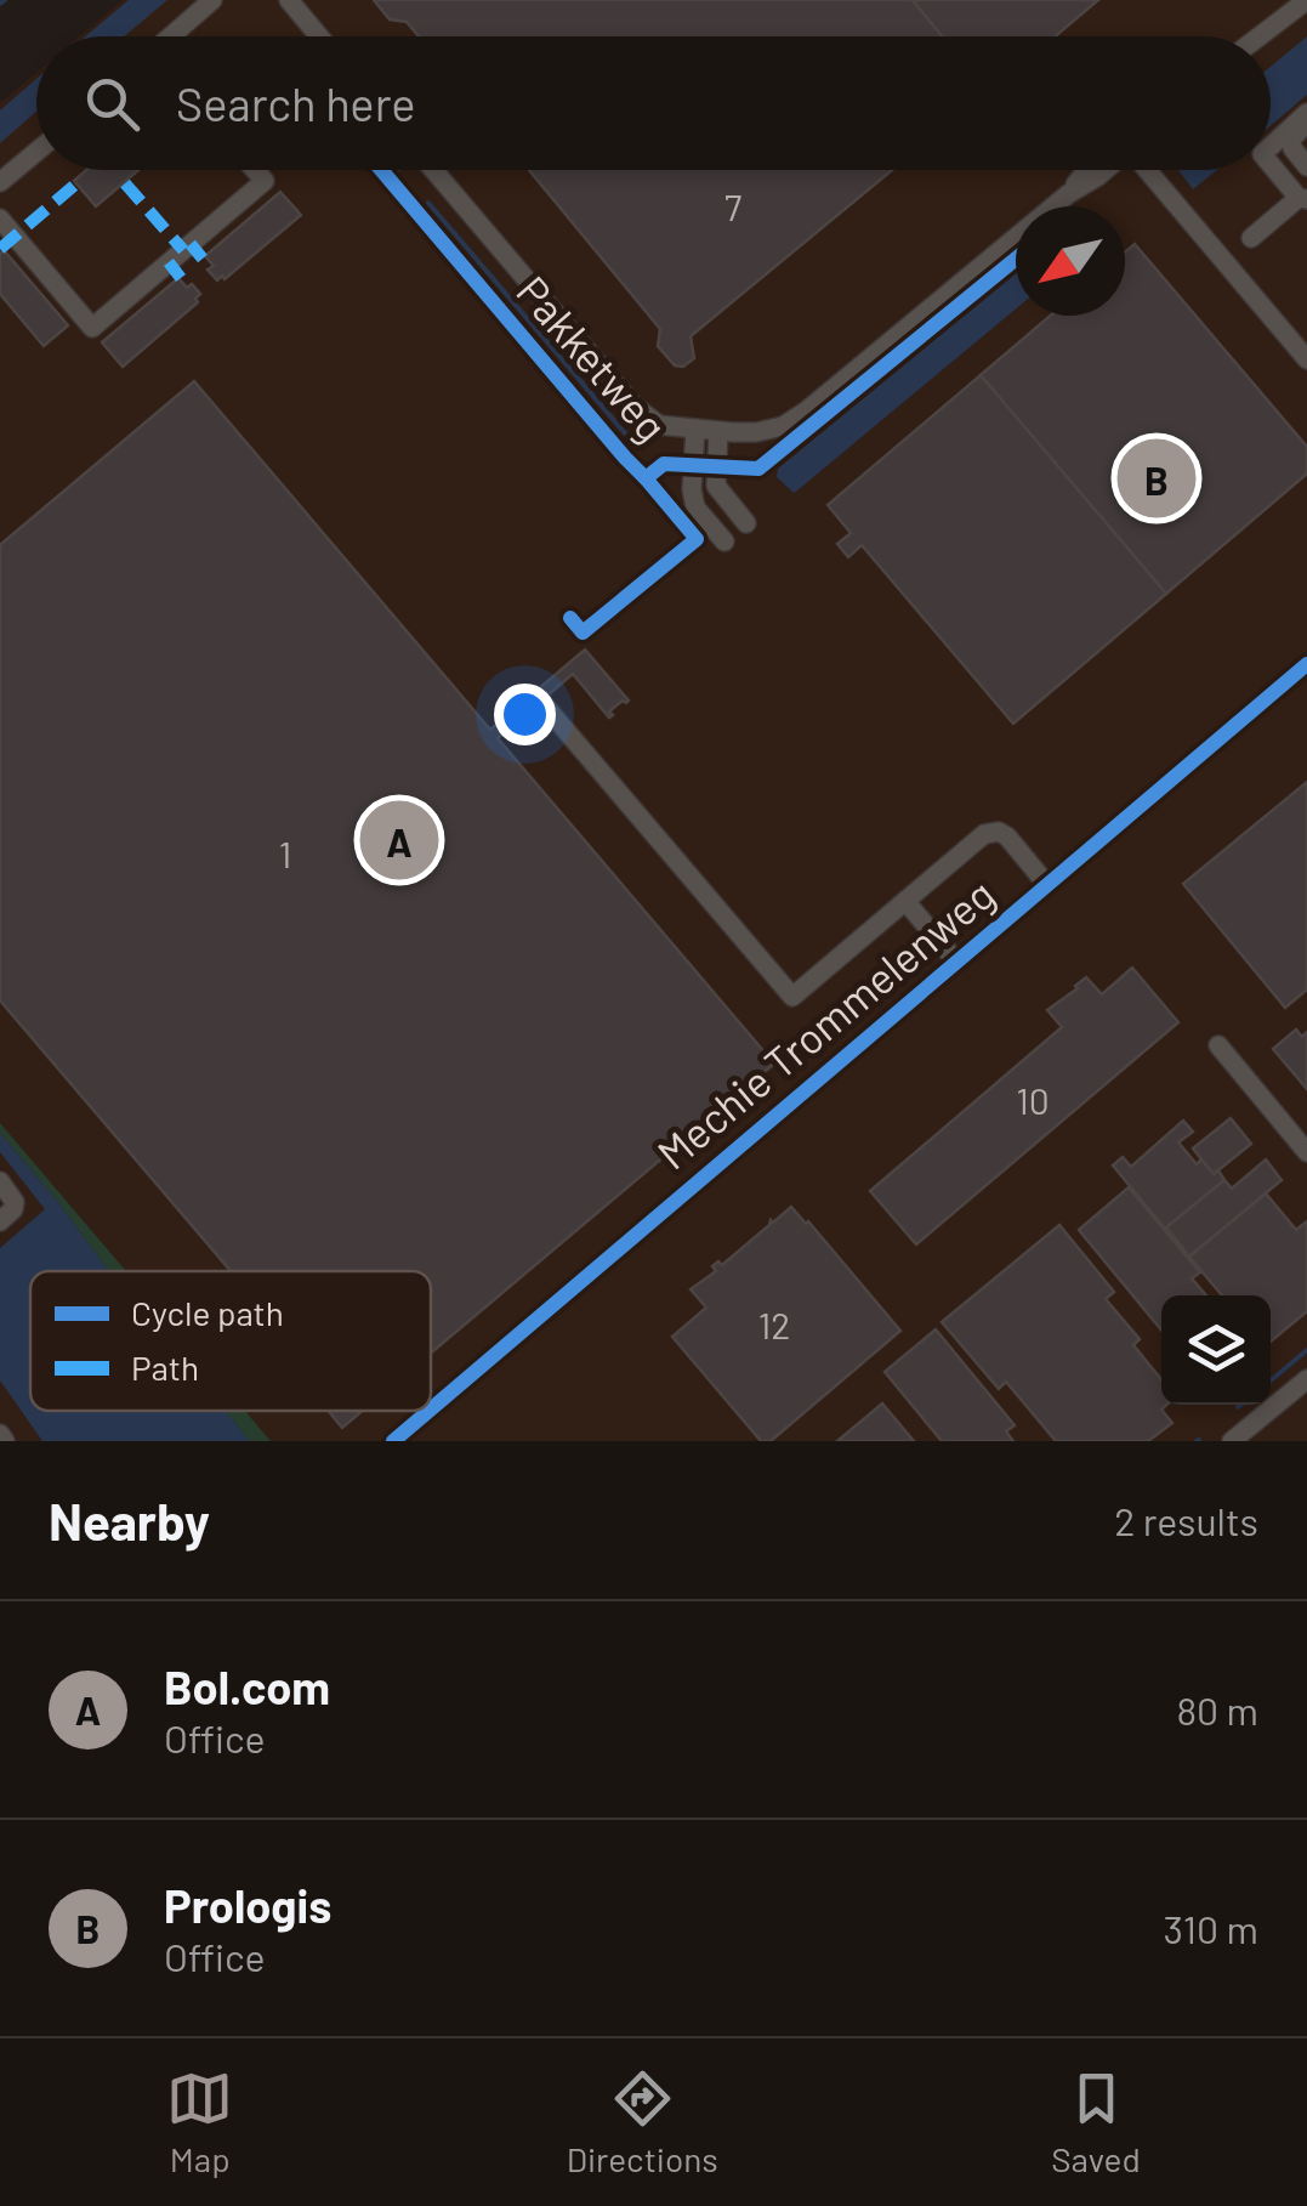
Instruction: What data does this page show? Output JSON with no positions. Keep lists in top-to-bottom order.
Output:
{
  "streets": {
    "street": ["Pakketweg", "Mechie Trommelenweg"]
  },
  "house_numbers": [
    "7",
    "1",
    "10",
    "12"
  ],
  "legend": ["Cycle path", "Path"],
  "north": "bottom left",
  "page": {
    "search": "Search here",
    "pins": ["B", "A"],
    "heading": ["Nearby", "2 results"],
    "list": [
      {
        "mark": "A",
        "name": "Bol.com",
        "note": "Office",
        "value": "80 m"
      },
      {
        "mark": "B",
        "name": "Prologis",
        "note": "Office",
        "value": "310 m"
      }
    ],
    "nav": ["Map", "Directions", "Saved"]
  }
}
